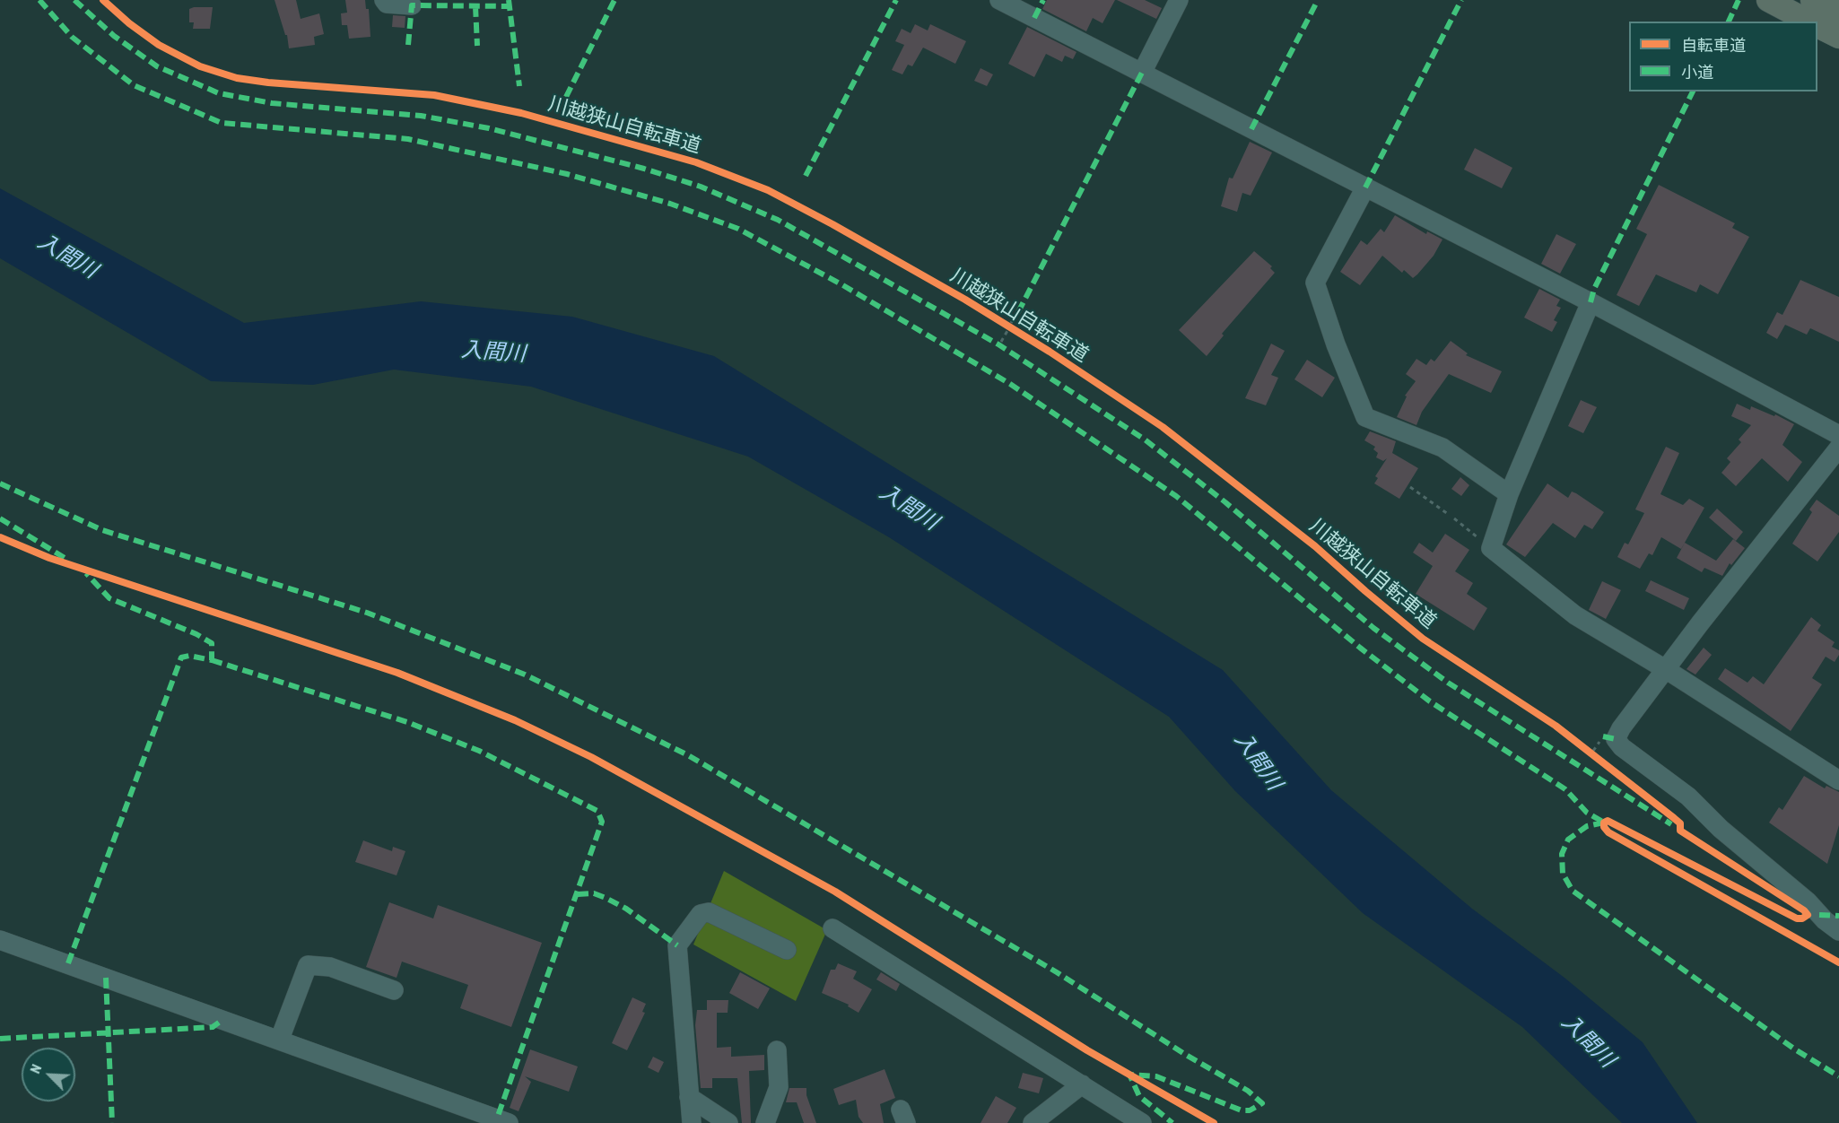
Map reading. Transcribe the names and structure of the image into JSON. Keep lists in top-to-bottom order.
{
  "streets": {
    "cycle path": ["川越狭山自転車道"]
  },
  "water": ["入間川"],
  "legend": ["自転車道", "小道"],
  "north": "top left"
}
